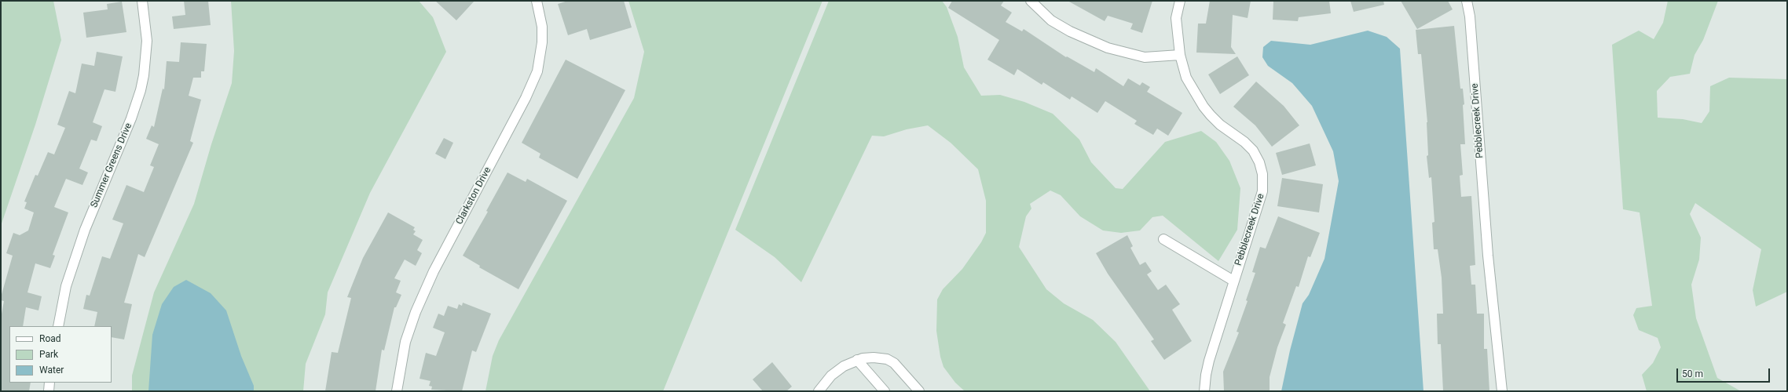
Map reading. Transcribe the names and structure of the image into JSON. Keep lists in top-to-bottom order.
{
  "streets": {
    "street": ["Pebblecreek Drive", "Summer Greens Drive", "Clarkston Drive"]
  },
  "legend": ["Road", "Park", "Water"],
  "scale_bar": "50 m"
}
